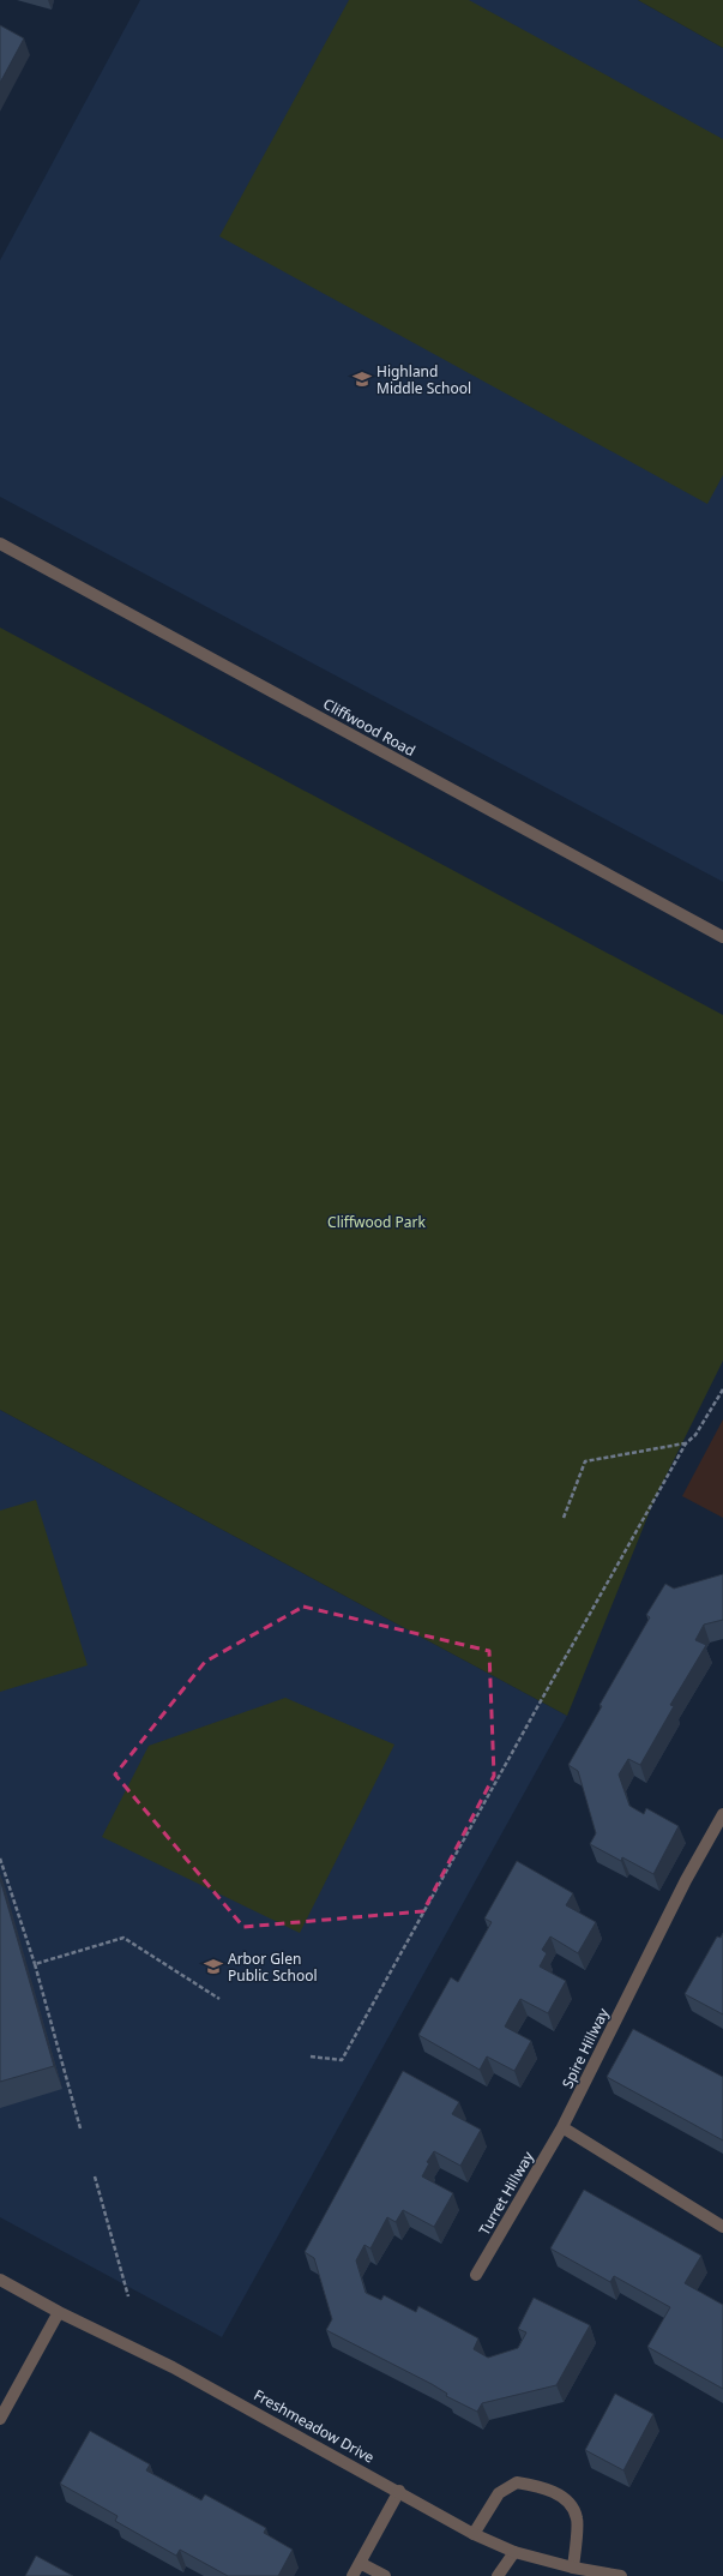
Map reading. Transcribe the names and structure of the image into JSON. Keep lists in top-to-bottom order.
{
  "streets": {
    "street": [
      "Cliffwood Road",
      "Spire Hillway",
      "Turret Hillway",
      "Freshmeadow Drive"
    ]
  },
  "crossings": [
    ["Spire Hillway", "Turret Hillway"]
  ],
  "parks": ["Cliffwood Park"],
  "places": {
    "school or university": ["Highland Middle School", "Arbor Glen Public School"]
  }
}
